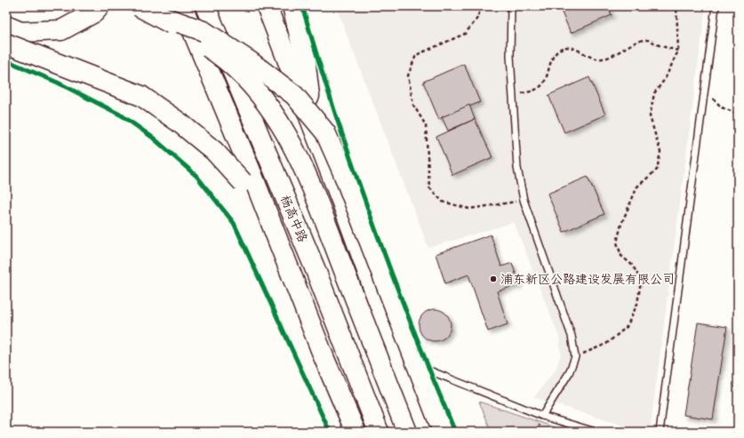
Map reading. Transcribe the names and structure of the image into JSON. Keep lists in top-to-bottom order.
{
  "streets": {
    "main road": ["杨高中路"]
  },
  "places": ["浦东新区公路建设发展有限公司"]
}
